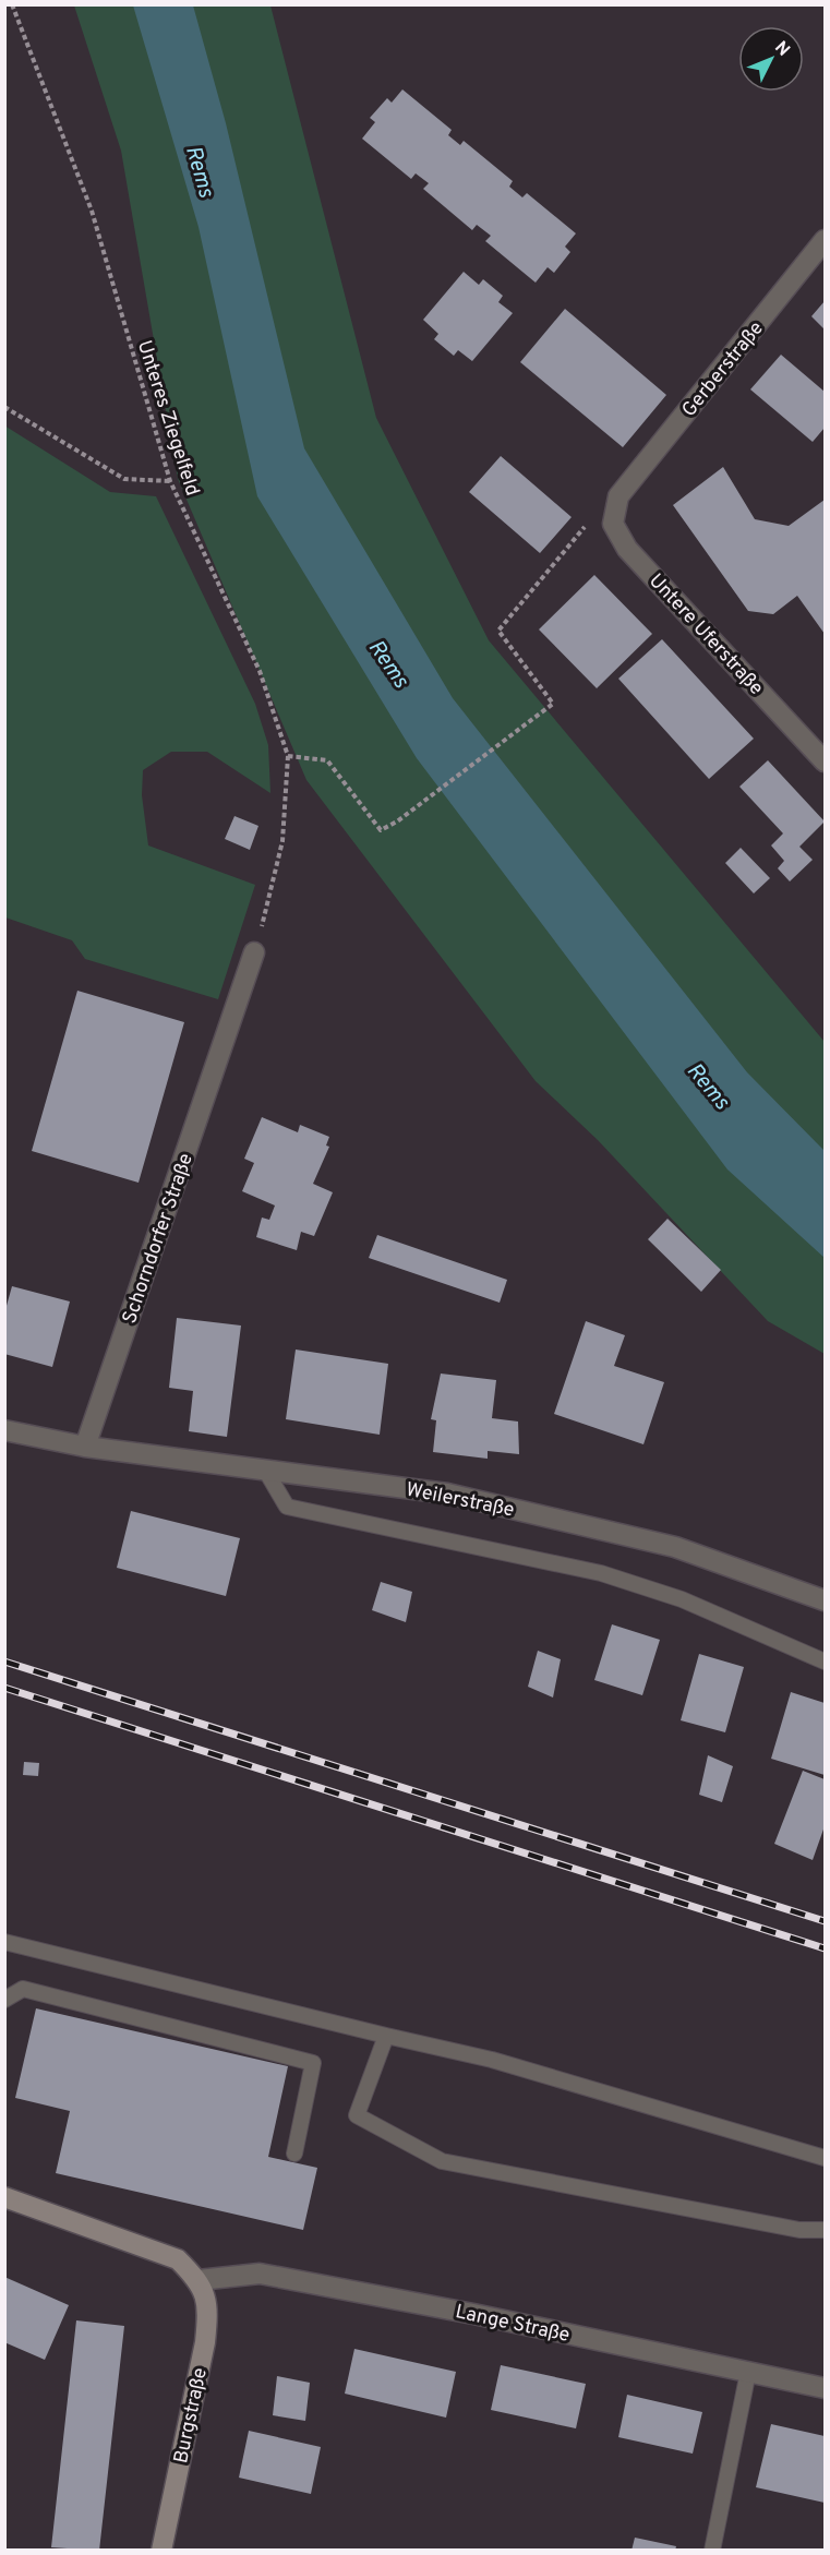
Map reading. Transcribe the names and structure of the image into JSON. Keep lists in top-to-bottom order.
{
  "streets": {
    "street": [
      "Gerberstraße",
      "Untere Uferstraße",
      "Schorndorfer Straße",
      "Weilerstraße",
      "Lange Straße",
      "Burgstraße"
    ],
    "path": ["Unteres Ziegelfeld"]
  },
  "crossings": [
    ["Gerberstraße", "Untere Uferstraße"],
    ["Unteres Ziegelfeld", "Schorndorfer Straße"],
    ["Schorndorfer Straße", "Weilerstraße"],
    ["Lange Straße", "Burgstraße"]
  ],
  "water": ["Rems"],
  "north": "top right"
}
